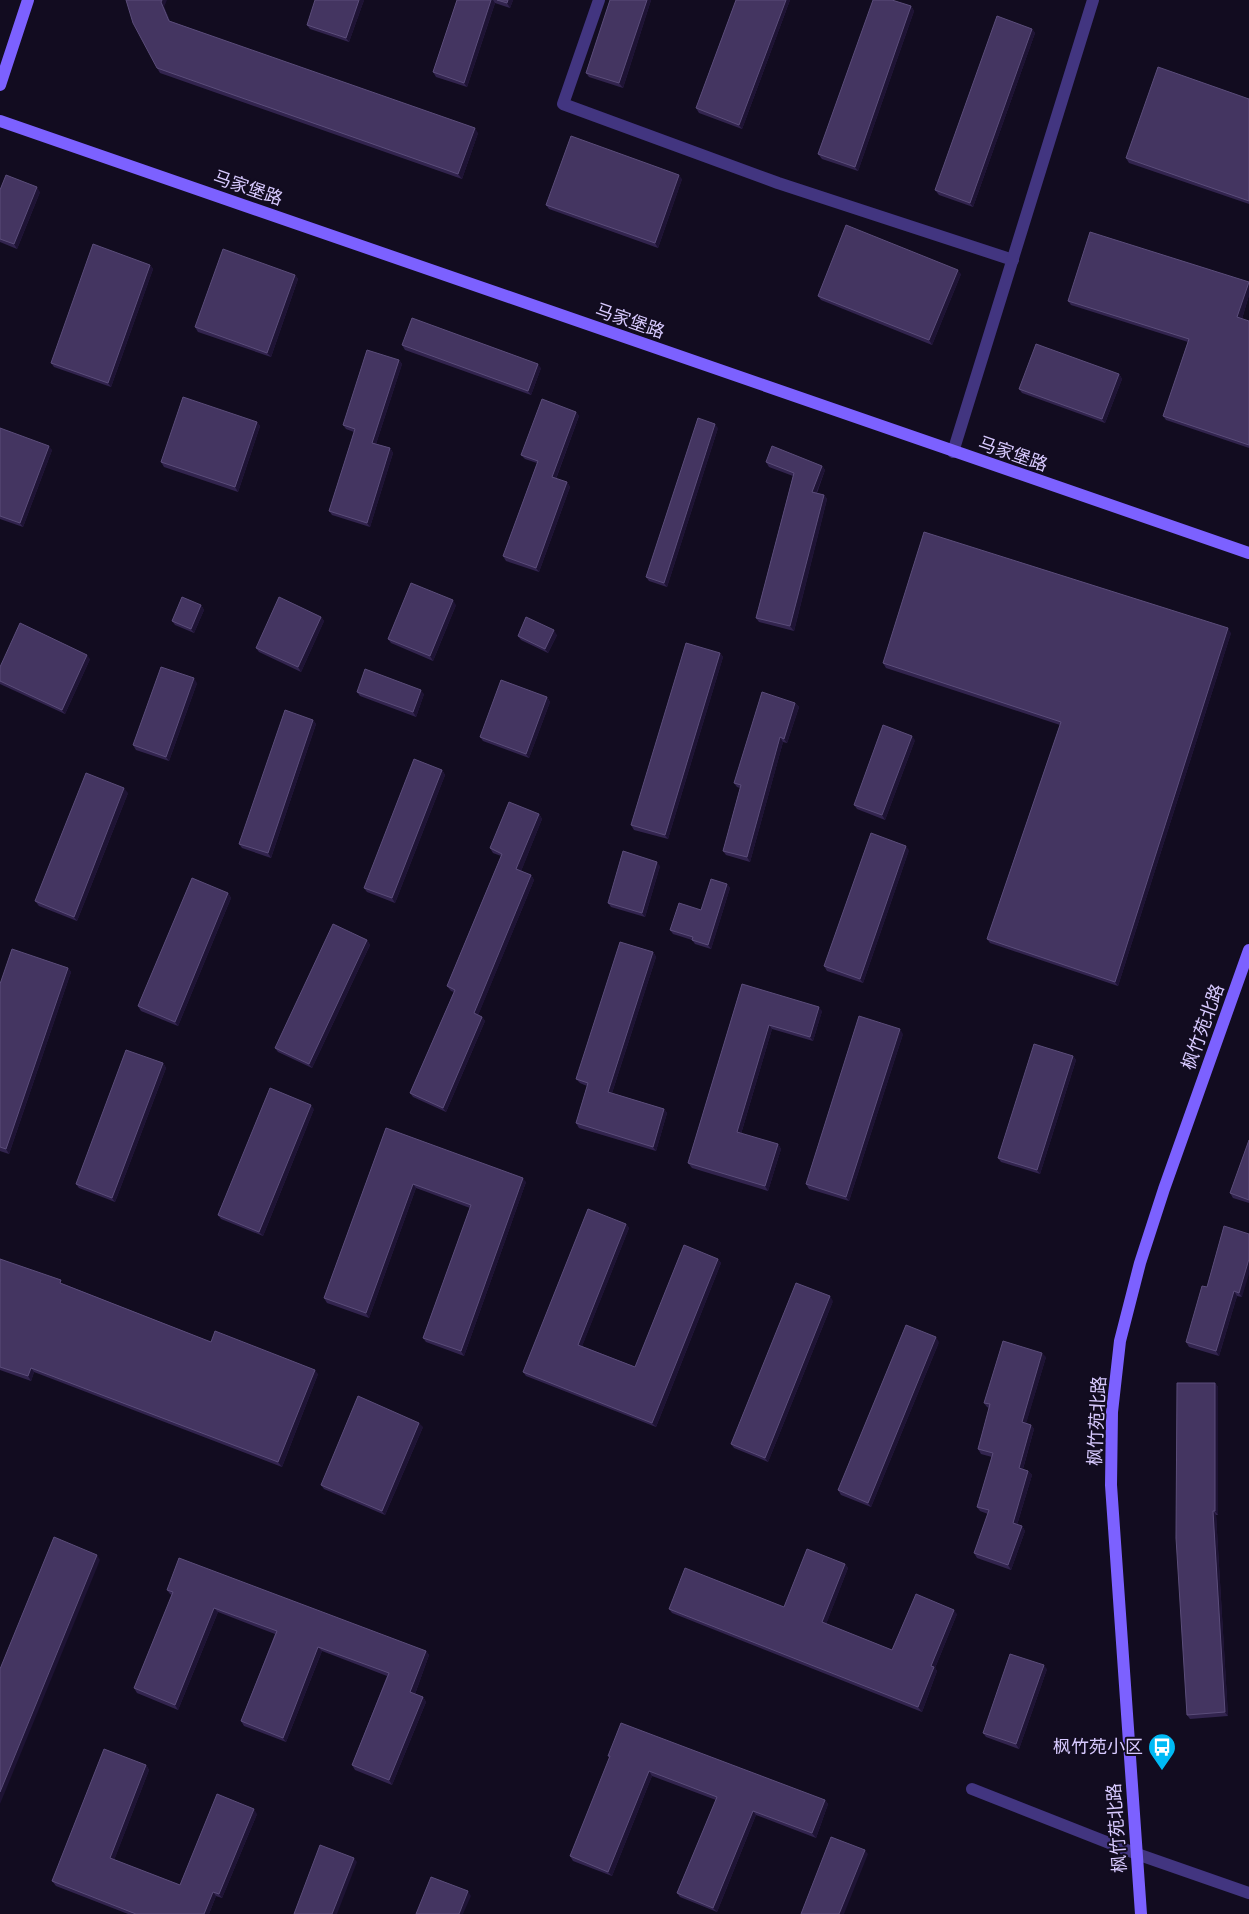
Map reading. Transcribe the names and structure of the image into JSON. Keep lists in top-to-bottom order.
{
  "streets": {
    "main road": ["马家堡路", "枫竹苑北路"]
  },
  "places": {
    "bus stop": ["枫竹苑小区"]
  }
}
